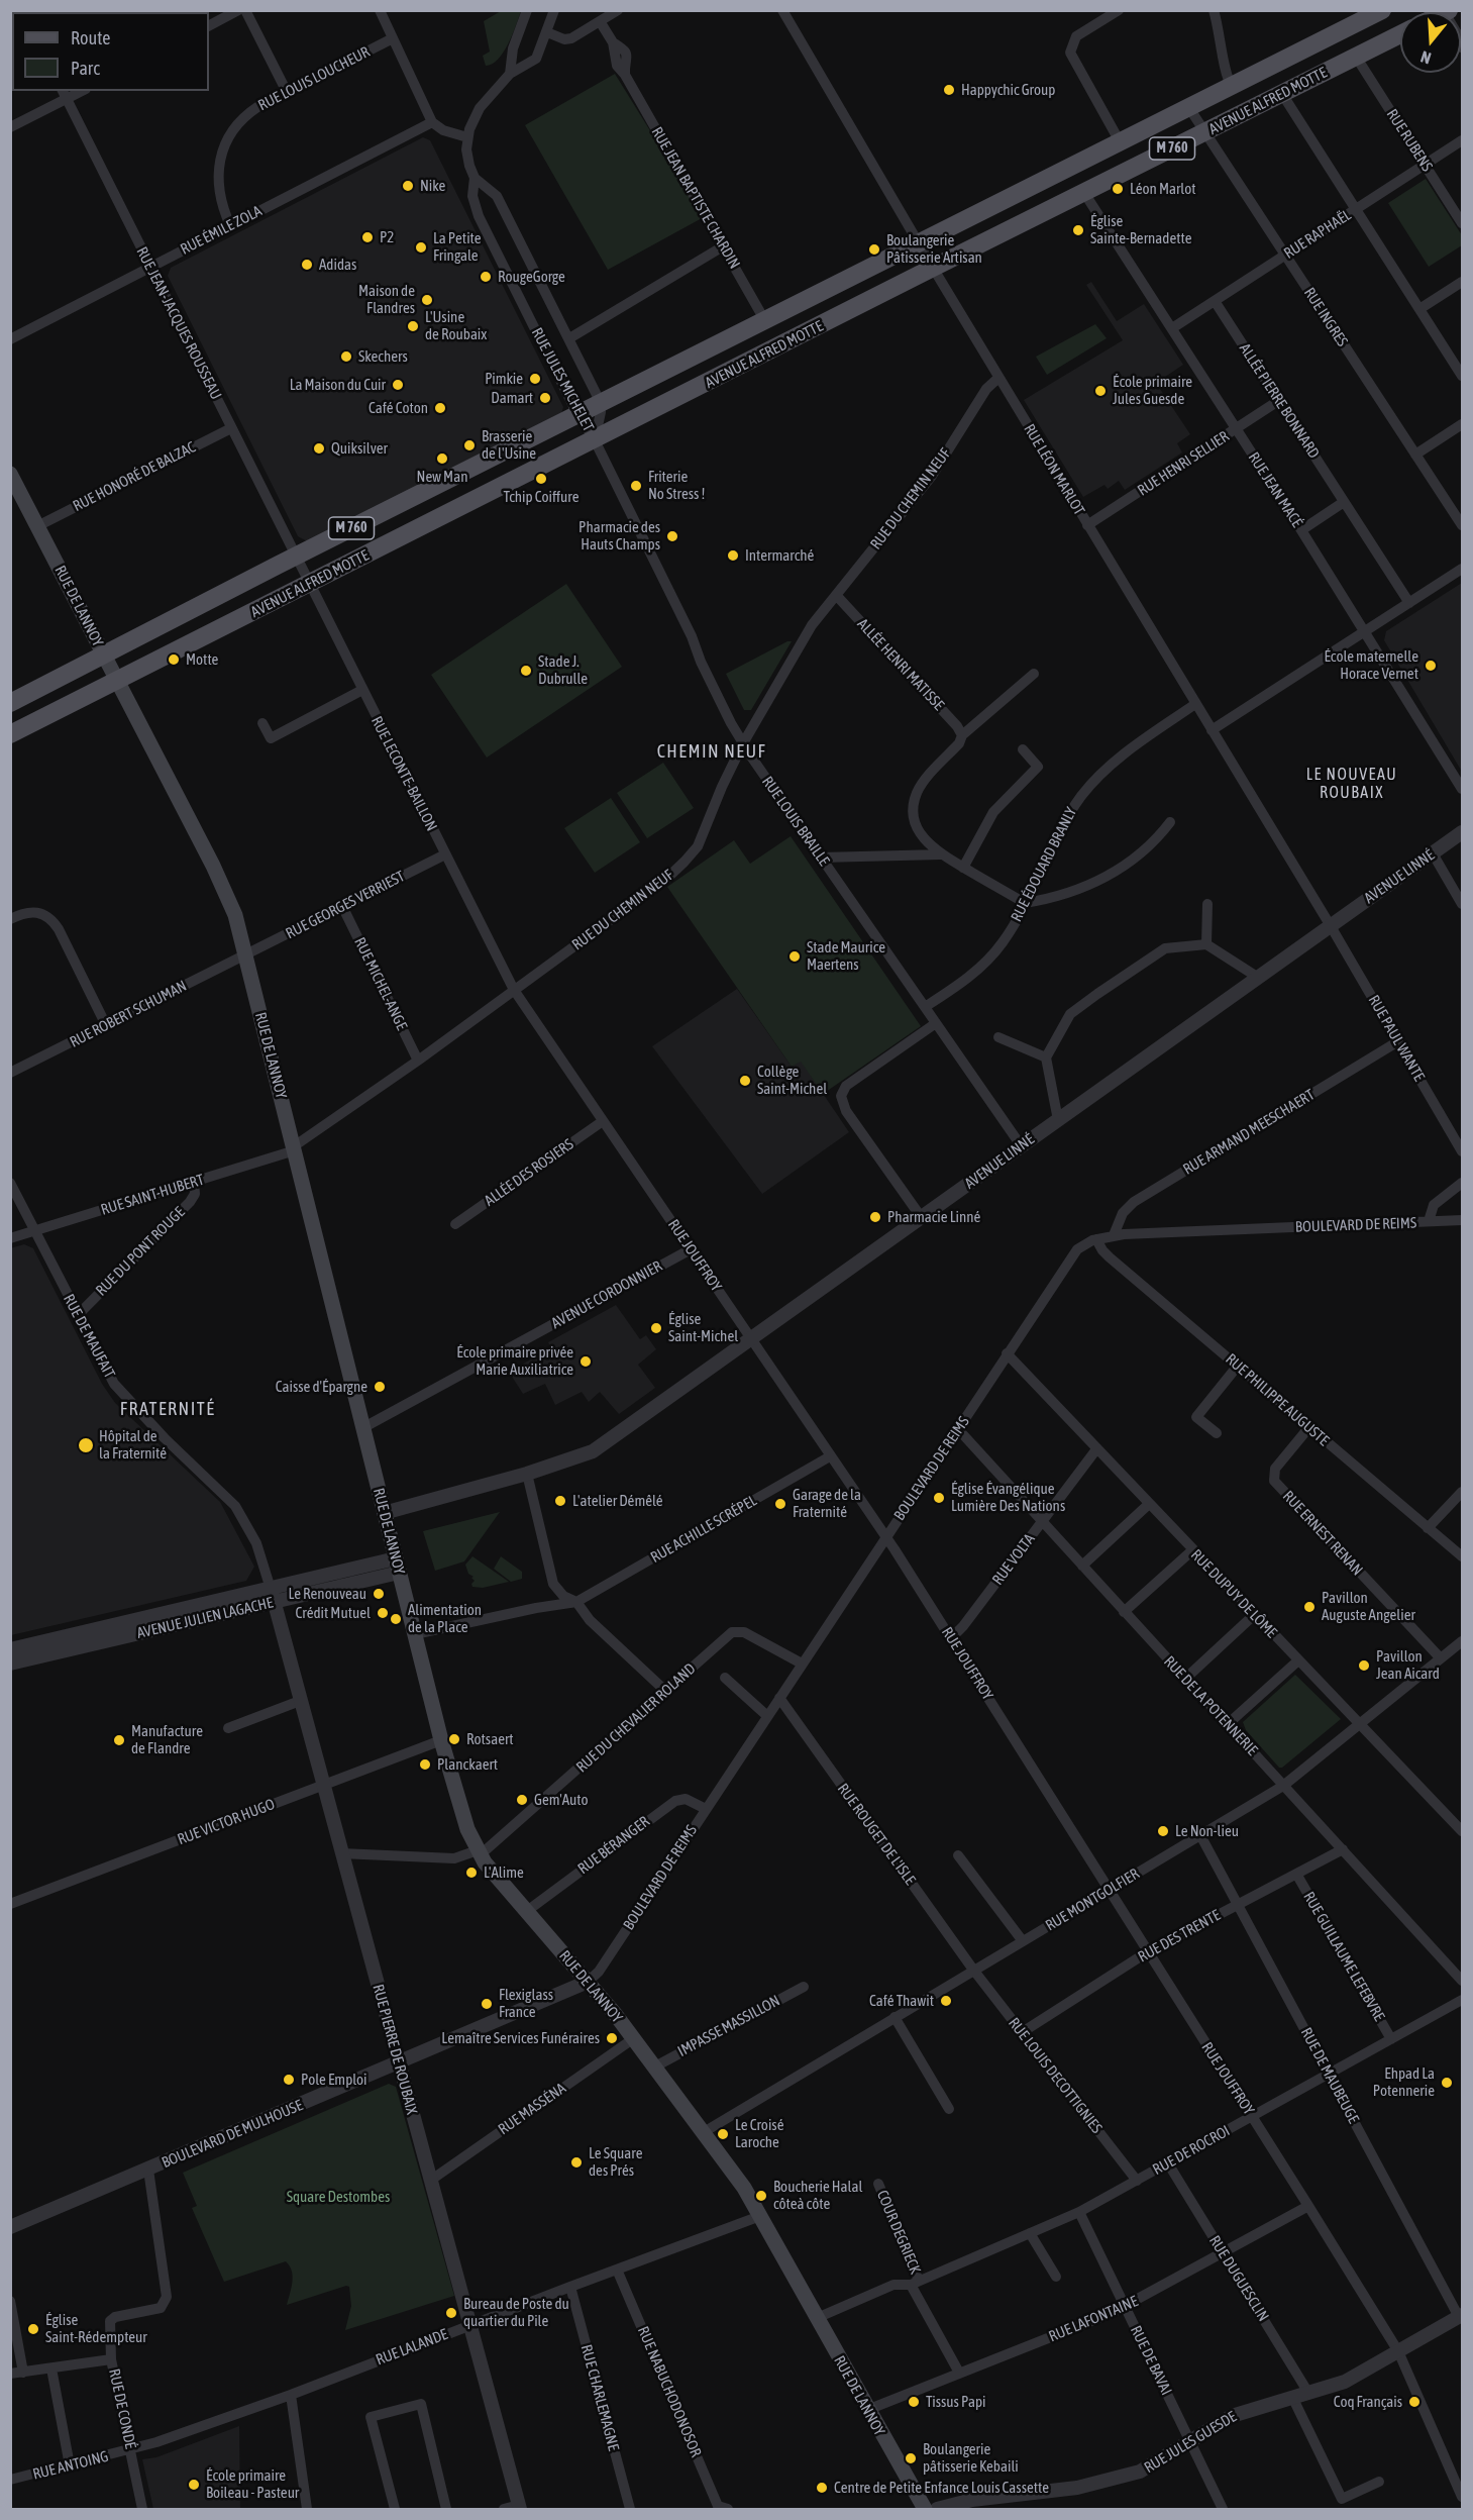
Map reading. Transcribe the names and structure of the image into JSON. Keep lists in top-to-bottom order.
{
  "streets": {
    "main road": ["AVENUE ALFRED MOTTE", "M 760", "RUE DE LANNOY"],
    "street": [
      "RUE LOUIS LOUCHEUR",
      "RUE RUBENS",
      "RUE JEAN BAPTISTE CHARDIN",
      "RUE ÉMILE ZOLA",
      "RUE RAPHAËL",
      "RUE INGRES",
      "RUE JEAN-JACQUES ROUSSEAU",
      "RUE JULES MICHELET",
      "ALLÉE PIERRE BONNARD",
      "RUE HENRI SELLIER",
      "RUE LÉON MARLOT",
      "RUE HONORÉ DE BALZAC",
      "RUE JEAN MACÉ",
      "RUE DU CHEMIN NEUF",
      "ALLÉE HENRI MATISSE",
      "RUE LECONTE-BAILLON",
      "RUE LOUIS BRAILLE",
      "RUE ÉDOUARD BRANLY",
      "AVENUE LINNÉ",
      "RUE GEORGES VERRIEST",
      "RUE MICHEL-ANGE",
      "RUE ROBERT SCHUMAN",
      "RUE PAUL WANTE",
      "RUE ARMAND MEESCHAERT",
      "ALLÉE DES ROSIERS",
      "RUE SAINT-HUBERT",
      "BOULEVARD DE REIMS",
      "RUE DU PONT ROUGE",
      "RUE JOUFFROY",
      "AVENUE CORDONNIER",
      "RUE DE MAUFAIT",
      "RUE PHILIPPE AUGUSTE",
      "RUE ACHILLE SCRÉPEL",
      "RUE ERNEST RENAN",
      "RUE VOLTA",
      "RUE DUPUY DE LÔME",
      "AVENUE JULIEN LAGACHE",
      "RUE DE LA POTENNERIE",
      "RUE DU CHEVALIER ROLAND",
      "RUE VICTOR HUGO",
      "RUE ROUGET DE L'ISLE",
      "RUE BÉRANGER",
      "RUE MONTGOLFIER",
      "RUE DES TRENTE",
      "RUE GUILLAUME LEFEBVRE",
      "IMPASSE MASSILLON",
      "RUE PIERRE DE ROUBAIX",
      "RUE LOUIS DECOTTIGNIES",
      "RUE DE MAUBEUGE",
      "RUE MASSÉNA",
      "BOULEVARD DE MULHOUSE",
      "RUE DE ROCROI",
      "COUR DEGRIECK",
      "RUE DUGUESCLIN",
      "RUE LAFONTAINE",
      "RUE LALANDE",
      "RUE DE BAVAI",
      "RUE NABUCHODONOSOR",
      "RUE CHARLEMAGNE",
      "RUE DE CONDÉ",
      "RUE JULES GUESDE",
      "RUE ANTOING"
    ]
  },
  "crossings": [
    ["RUE LOUIS LOUCHEUR", "RUE ÉMILE ZOLA"],
    ["AVENUE ALFRED MOTTE", "RUE RUBENS"],
    ["AVENUE ALFRED MOTTE", "M 760"],
    ["AVENUE ALFRED MOTTE", "RUE JEAN BAPTISTE CHARDIN"],
    ["AVENUE ALFRED MOTTE", "RUE INGRES"],
    ["AVENUE ALFRED MOTTE", "RUE JEAN-JACQUES ROUSSEAU"],
    ["AVENUE ALFRED MOTTE", "RUE JULES MICHELET"],
    ["AVENUE ALFRED MOTTE", "RUE LÉON MARLOT"],
    ["AVENUE ALFRED MOTTE", "RUE JEAN MACÉ"],
    ["AVENUE ALFRED MOTTE", "RUE DE LANNOY"],
    ["AVENUE ALFRED MOTTE", "RUE LECONTE-BAILLON"],
    ["AVENUE ALFRED MOTTE", "RUE LOUIS BRAILLE"],
    ["RUE RUBENS", "RUE RAPHAËL"],
    ["M 760", "RUE DE LANNOY"],
    ["RUE ÉMILE ZOLA", "RUE JEAN-JACQUES ROUSSEAU"],
    ["RUE RAPHAËL", "RUE INGRES"],
    ["RUE RAPHAËL", "ALLÉE PIERRE BONNARD"],
    ["RUE RAPHAËL", "RUE JEAN MACÉ"],
    ["RUE JEAN-JACQUES ROUSSEAU", "RUE HONORÉ DE BALZAC"],
    ["RUE JEAN-JACQUES ROUSSEAU", "RUE LECONTE-BAILLON"],
    ["RUE JULES MICHELET", "RUE LOUIS BRAILLE"],
    ["ALLÉE PIERRE BONNARD", "RUE HENRI SELLIER"],
    ["RUE HENRI SELLIER", "RUE LÉON MARLOT"],
    ["RUE HENRI SELLIER", "RUE JEAN MACÉ"],
    ["RUE LÉON MARLOT", "RUE DU CHEMIN NEUF"],
    ["RUE LÉON MARLOT", "RUE ÉDOUARD BRANLY"],
    ["RUE LÉON MARLOT", "AVENUE LINNÉ"],
    ["RUE LÉON MARLOT", "RUE PAUL WANTE"],
    ["RUE HONORÉ DE BALZAC", "RUE DE LANNOY"],
    ["RUE DU CHEMIN NEUF", "RUE DE LANNOY"],
    ["RUE DU CHEMIN NEUF", "ALLÉE HENRI MATISSE"],
    ["RUE DU CHEMIN NEUF", "RUE LECONTE-BAILLON"],
    ["RUE DU CHEMIN NEUF", "RUE LOUIS BRAILLE"],
    ["RUE DU CHEMIN NEUF", "RUE MICHEL-ANGE"],
    ["RUE DU CHEMIN NEUF", "RUE SAINT-HUBERT"],
    ["RUE DU CHEMIN NEUF", "RUE JOUFFROY"],
    ["RUE DE LANNOY", "AVENUE LINNÉ"],
    ["RUE DE LANNOY", "RUE GEORGES VERRIEST"],
    ["RUE DE LANNOY", "RUE ROBERT SCHUMAN"],
    ["RUE DE LANNOY", "RUE SAINT-HUBERT"],
    ["RUE DE LANNOY", "BOULEVARD DE REIMS"],
    ["RUE DE LANNOY", "AVENUE CORDONNIER"],
    ["RUE DE LANNOY", "AVENUE JULIEN LAGACHE"],
    ["RUE DE LANNOY", "RUE DU CHEVALIER ROLAND"],
    ["RUE DE LANNOY", "RUE VICTOR HUGO"],
    ["RUE DE LANNOY", "RUE BÉRANGER"],
    ["RUE DE LANNOY", "RUE MONTGOLFIER"],
    ["RUE DE LANNOY", "IMPASSE MASSILLON"],
    ["RUE DE LANNOY", "RUE MASSÉNA"],
    ["RUE DE LANNOY", "BOULEVARD DE MULHOUSE"],
    ["RUE DE LANNOY", "RUE DE ROCROI"],
    ["RUE DE LANNOY", "RUE LAFONTAINE"],
    ["RUE DE LANNOY", "RUE LALANDE"],
    ["RUE LECONTE-BAILLON", "RUE GEORGES VERRIEST"],
    ["RUE LECONTE-BAILLON", "RUE JOUFFROY"],
    ["RUE LOUIS BRAILLE", "RUE ÉDOUARD BRANLY"],
    ["RUE LOUIS BRAILLE", "AVENUE LINNÉ"],
    ["AVENUE LINNÉ", "RUE PAUL WANTE"],
    ["AVENUE LINNÉ", "RUE JOUFFROY"],
    ["RUE GEORGES VERRIEST", "RUE MICHEL-ANGE"],
    ["RUE GEORGES VERRIEST", "RUE ROBERT SCHUMAN"],
    ["RUE PAUL WANTE", "RUE ARMAND MEESCHAERT"],
    ["RUE ARMAND MEESCHAERT", "BOULEVARD DE REIMS"],
    ["ALLÉE DES ROSIERS", "RUE JOUFFROY"],
    ["RUE SAINT-HUBERT", "RUE DU PONT ROUGE"],
    ["RUE SAINT-HUBERT", "RUE DE MAUFAIT"],
    ["BOULEVARD DE REIMS", "RUE JOUFFROY"],
    ["BOULEVARD DE REIMS", "RUE PHILIPPE AUGUSTE"],
    ["BOULEVARD DE REIMS", "RUE DUPUY DE LÔME"],
    ["BOULEVARD DE REIMS", "RUE DE LA POTENNERIE"],
    ["BOULEVARD DE REIMS", "RUE DU CHEVALIER ROLAND"],
    ["BOULEVARD DE REIMS", "RUE ROUGET DE L'ISLE"],
    ["BOULEVARD DE REIMS", "RUE BÉRANGER"],
    ["BOULEVARD DE REIMS", "BOULEVARD DE MULHOUSE"],
    ["RUE DU PONT ROUGE", "RUE DE MAUFAIT"],
    ["RUE JOUFFROY", "AVENUE CORDONNIER"],
    ["RUE JOUFFROY", "RUE ACHILLE SCRÉPEL"],
    ["RUE JOUFFROY", "RUE VOLTA"],
    ["RUE JOUFFROY", "RUE MONTGOLFIER"],
    ["RUE JOUFFROY", "RUE DES TRENTE"],
    ["RUE JOUFFROY", "RUE DE ROCROI"],
    ["RUE JOUFFROY", "RUE LAFONTAINE"],
    ["RUE JOUFFROY", "RUE JULES GUESDE"],
    ["RUE DE MAUFAIT", "AVENUE JULIEN LAGACHE"],
    ["RUE DE MAUFAIT", "RUE PIERRE DE ROUBAIX"],
    ["RUE PHILIPPE AUGUSTE", "RUE ERNEST RENAN"],
    ["RUE ERNEST RENAN", "RUE MONTGOLFIER"],
    ["RUE VOLTA", "RUE DUPUY DE LÔME"],
    ["RUE VOLTA", "RUE DE LA POTENNERIE"],
    ["RUE DUPUY DE LÔME", "RUE MONTGOLFIER"],
    ["AVENUE JULIEN LAGACHE", "RUE PIERRE DE ROUBAIX"],
    ["RUE DE LA POTENNERIE", "RUE MONTGOLFIER"],
    ["RUE DE LA POTENNERIE", "RUE DES TRENTE"],
    ["RUE VICTOR HUGO", "RUE PIERRE DE ROUBAIX"],
    ["RUE ROUGET DE L'ISLE", "RUE MONTGOLFIER"],
    ["RUE ROUGET DE L'ISLE", "RUE LOUIS DECOTTIGNIES"],
    ["RUE MONTGOLFIER", "RUE LOUIS DECOTTIGNIES"],
    ["RUE MONTGOLFIER", "RUE DE MAUBEUGE"],
    ["RUE DES TRENTE", "RUE GUILLAUME LEFEBVRE"],
    ["RUE DES TRENTE", "RUE LOUIS DECOTTIGNIES"],
    ["RUE DES TRENTE", "RUE DE MAUBEUGE"],
    ["RUE GUILLAUME LEFEBVRE", "RUE DE ROCROI"],
    ["RUE PIERRE DE ROUBAIX", "RUE MASSÉNA"],
    ["RUE PIERRE DE ROUBAIX", "BOULEVARD DE MULHOUSE"],
    ["RUE PIERRE DE ROUBAIX", "RUE LALANDE"],
    ["RUE LOUIS DECOTTIGNIES", "RUE DE ROCROI"],
    ["RUE DE MAUBEUGE", "RUE DE ROCROI"],
    ["RUE DE MAUBEUGE", "RUE JULES GUESDE"],
    ["BOULEVARD DE MULHOUSE", "RUE DE CONDÉ"],
    ["RUE DE ROCROI", "COUR DEGRIECK"],
    ["RUE DE ROCROI", "RUE DUGUESCLIN"],
    ["RUE DE ROCROI", "RUE DE BAVAI"],
    ["COUR DEGRIECK", "RUE LAFONTAINE"],
    ["RUE DUGUESCLIN", "RUE LAFONTAINE"],
    ["RUE DUGUESCLIN", "RUE JULES GUESDE"],
    ["RUE LAFONTAINE", "RUE DE BAVAI"],
    ["RUE LALANDE", "RUE NABUCHODONOSOR"],
    ["RUE LALANDE", "RUE CHARLEMAGNE"],
    ["RUE LALANDE", "RUE DE CONDÉ"],
    ["RUE LALANDE", "RUE ANTOING"],
    ["RUE DE BAVAI", "RUE JULES GUESDE"],
    ["RUE DE CONDÉ", "RUE ANTOING"]
  ],
  "districts": ["CHEMIN NEUF", "LE NOUVEAU ROUBAIX", "FRATERNITÉ"],
  "parks": ["Square Destombes"],
  "places": [
    "Happychic Group",
    "Nike",
    "Léon Marlot",
    "Église Sainte-Bernadette",
    "P2",
    "La Petite Fringale",
    "Boulangerie Pâtisserie Artisan",
    "Adidas",
    "RougeGorge",
    "Maison de Flandres",
    "L'Usine de Roubaix",
    "Skechers",
    "Pimkie",
    "La Maison du Cuir",
    "École primaire Jules Guesde",
    "Damart",
    "Café Coton",
    "Brasserie de l'Usine",
    "Quiksilver",
    "New Man",
    "Tchip Coiffure",
    "Friterie No Stress !",
    "Pharmacie des Hauts Champs",
    "Intermarché",
    "Motte",
    "École maternelle Horace Vernet",
    "Stade J. Dubrulle",
    "Stade Maurice Maertens",
    "Collège Saint-Michel",
    "Pharmacie Linné",
    "Église Saint-Michel",
    "École primaire privée Marie Auxiliatrice",
    "Caisse d'Épargne",
    "Hôpital de la Fraternité",
    "Église Évangélique Lumière Des Nations",
    "L'atelier Démêlé",
    "Garage de la Fraternité",
    "Le Renouveau",
    "Pavillon Auguste Angelier",
    "Crédit Mutuel",
    "Alimentation de la Place",
    "Pavillon Jean Aicard",
    "Rotsaert",
    "Manufacture de Flandre",
    "Planckaert",
    "Gem'Auto",
    "Le Non-lieu",
    "L'Alime",
    "Café Thawit",
    "Flexiglass France",
    "Lemaître Services Funéraires",
    "Pole Emploi",
    "Ehpad La Potennerie",
    "Le Croisé Laroche",
    "Le Square des Prés",
    "Boucherie Halal côteà côte",
    "Bureau de Poste du quartier du Pile",
    "Église Saint-Rédempteur",
    "Tissus Papi",
    "Coq Français",
    "Boulangerie pâtisserie Kebaili",
    "École primaire Boileau - Pasteur",
    "Centre de Petite Enfance Louis Cassette"
  ],
  "legend": ["Route", "Parc"],
  "north": "bottom"
}
